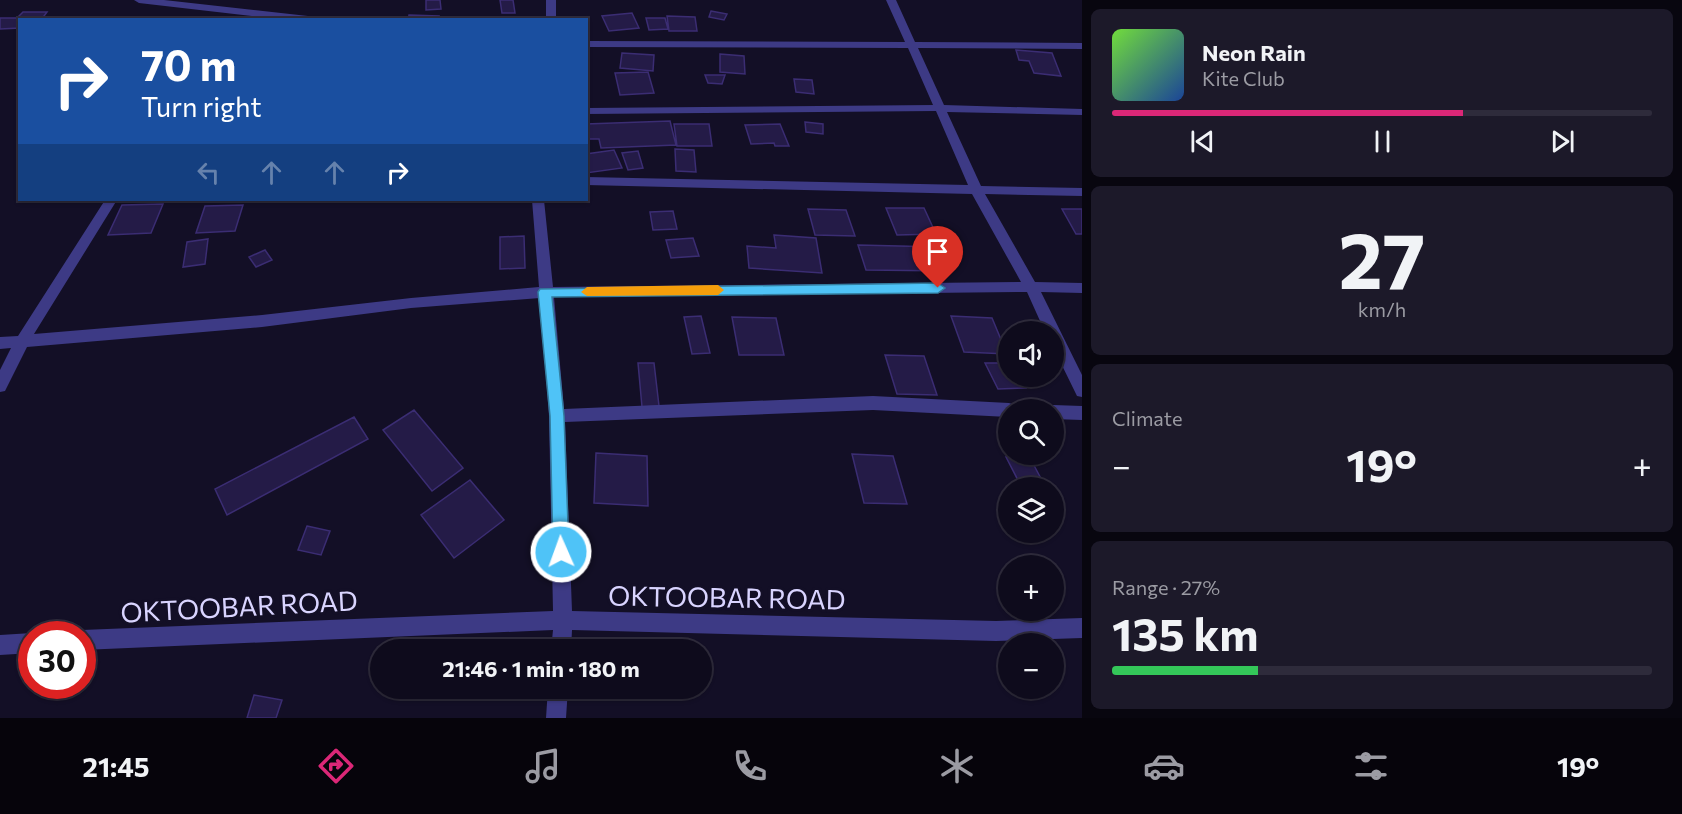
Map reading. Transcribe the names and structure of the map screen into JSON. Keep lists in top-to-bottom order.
{
  "streets": {
    "street": ["OKTOOBAR ROAD"]
  },
  "page": {
    "turn": ["70 m", "Turn right"],
    "song": ["Neon Rain", "Kite Club"],
    "tile": [
      ["27", "km/h"],
      "Climate",
      ["Range · 27%", "135 km"]
    ],
    "map_buttons": ["+", "−"],
    "heat": ["−", "19°", "+"],
    "limit": "30",
    "trip": "21:46 · 1 min · 180 m",
    "tabs": ["21:45", "19°"]
  }
}
